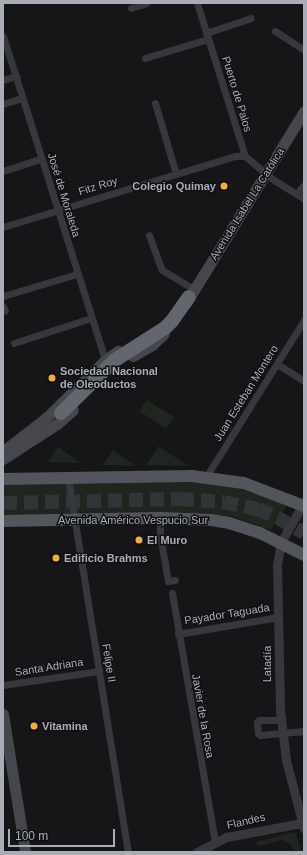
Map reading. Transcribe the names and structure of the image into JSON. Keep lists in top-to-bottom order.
{
  "streets": {
    "main road": ["Avenida Isabel La Católica", "Avenida Américo Vespucio Sur"],
    "street": [
      "Puerto de Palos",
      "Fitz Roy",
      "José de Moraleda",
      "Juan Esteban Montero",
      "Payador Taguada",
      "Felipe II",
      "Latadía",
      "Santa Adriana",
      "Javier de la Rosa",
      "Flandes"
    ]
  },
  "crossings": [
    ["Puerto de Palos", "Fitz Roy"],
    ["Fitz Roy", "José de Moraleda"],
    ["José de Moraleda", "Avenida Isabel La Católica"],
    ["Avenida Américo Vespucio Sur", "Felipe II"],
    ["Avenida Américo Vespucio Sur", "Latadía"],
    ["Payador Taguada", "Latadía"],
    ["Payador Taguada", "Javier de la Rosa"],
    ["Felipe II", "Santa Adriana"],
    ["Latadía", "Flandes"],
    ["Javier de la Rosa", "Flandes"]
  ],
  "places": [
    "Colegio Quimay",
    "Sociedad Nacional de Oleoductos",
    "El Muro",
    "Edificio Brahms",
    "Vitamina"
  ],
  "scale_bar": "100 m"
}
